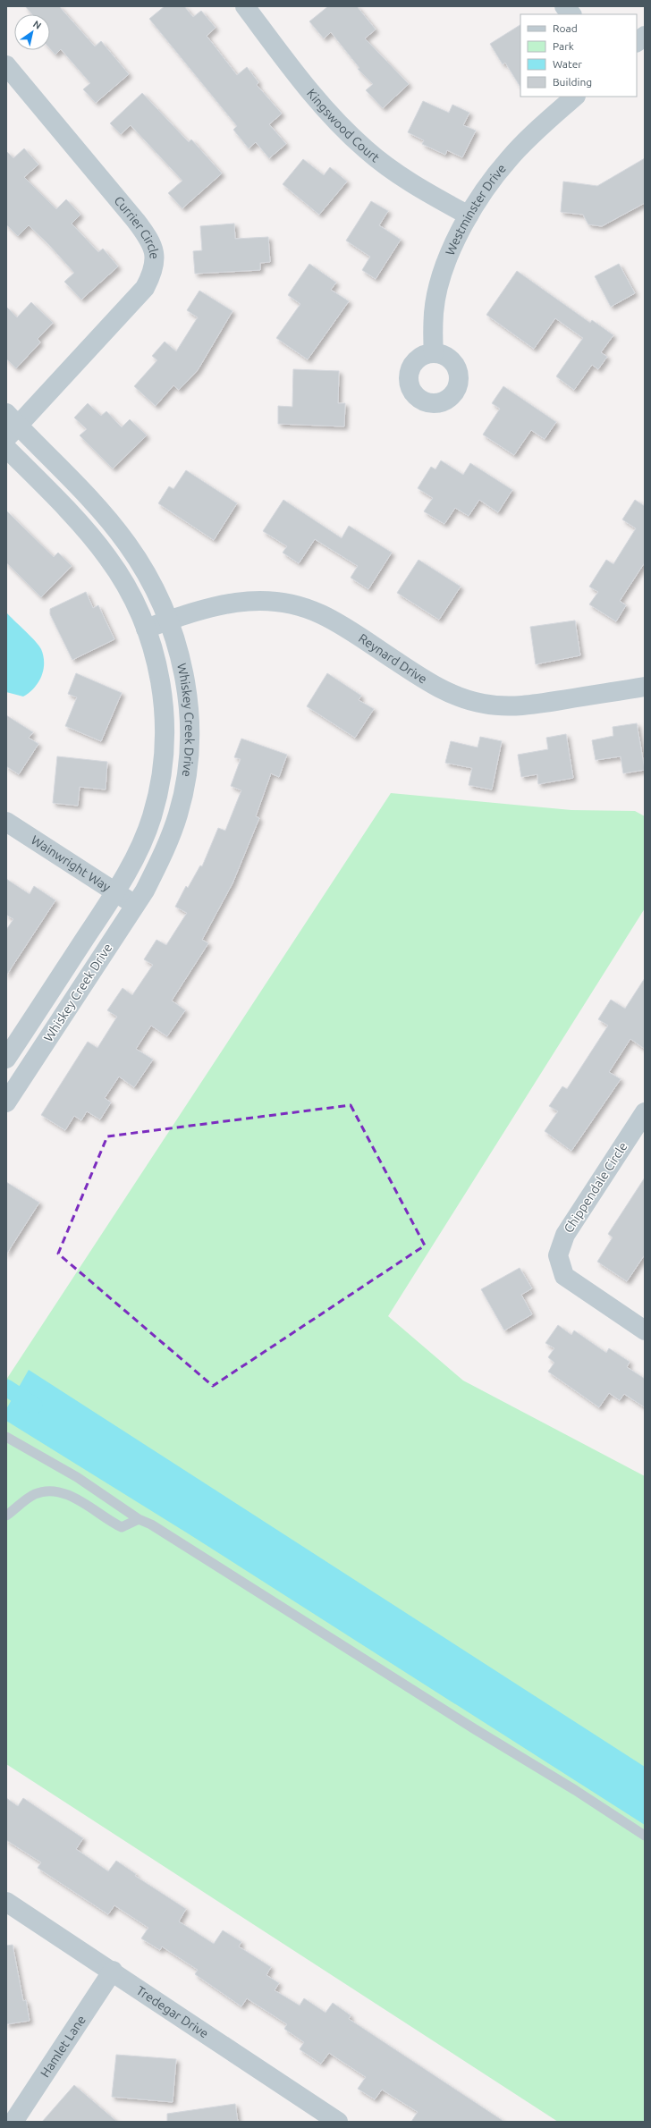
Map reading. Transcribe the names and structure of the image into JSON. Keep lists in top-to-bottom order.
{
  "streets": {
    "street": [
      "Kingswood Court",
      "Westminster Drive",
      "Currier Circle",
      "Reynard Drive",
      "Whiskey Creek Drive",
      "Wainwright Way",
      "Chippendale Circle",
      "Tredegar Drive",
      "Hamlet Lane"
    ]
  },
  "crossings": [
    ["Kingswood Court", "Westminster Drive"],
    ["Currier Circle", "Whiskey Creek Drive"],
    ["Reynard Drive", "Whiskey Creek Drive"],
    ["Whiskey Creek Drive", "Wainwright Way"],
    ["Tredegar Drive", "Hamlet Lane"]
  ],
  "legend": [
    "Road",
    "Park",
    "Water",
    "Building"
  ],
  "north": "top right"
}
